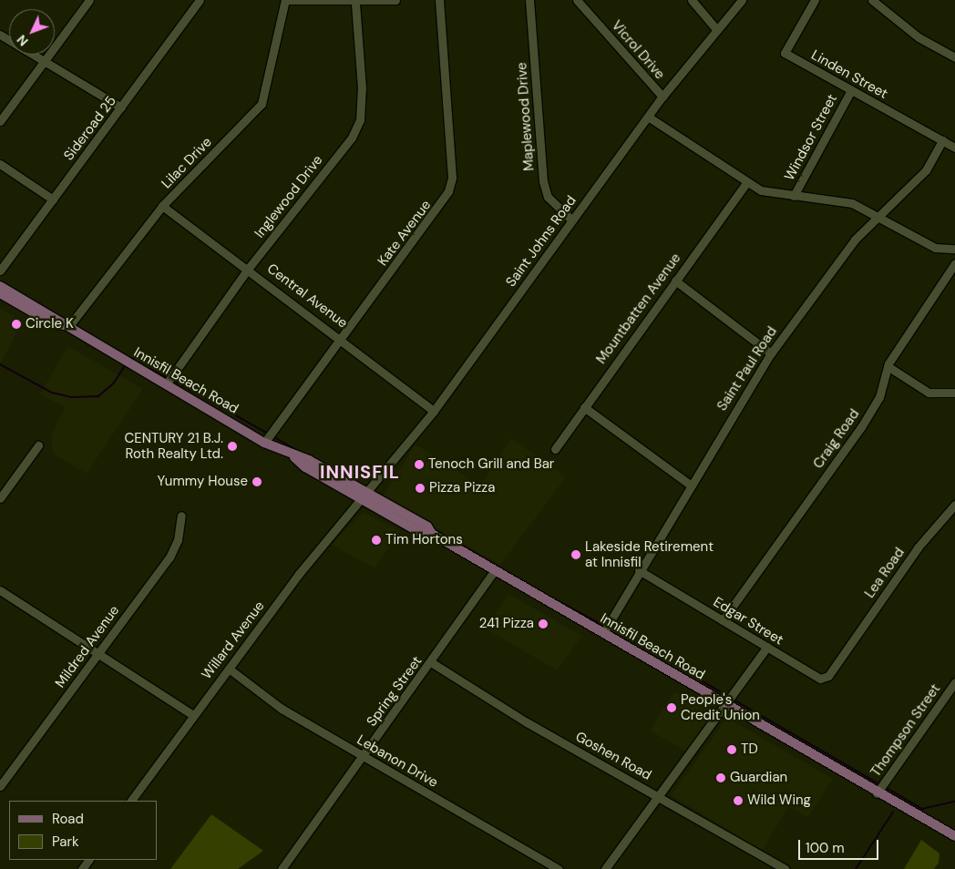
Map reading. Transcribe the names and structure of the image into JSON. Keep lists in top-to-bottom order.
{
  "streets": {
    "main road": ["Innisfil Beach Road"],
    "street": [
      "Vicrol Drive",
      "Linden Street",
      "Maplewood Drive",
      "Sideroad 25",
      "Windsor Street",
      "Lilac Drive",
      "Inglewood Drive",
      "Kate Avenue",
      "Saint Johns Road",
      "Central Avenue",
      "Mountbatten Avenue",
      "Saint Paul Road",
      "Craig Road",
      "Lea Road",
      "Edgar Street",
      "Willard Avenue",
      "Mildred Avenue",
      "Spring Street",
      "Thompson Street",
      "Goshen Road",
      "Lebanon Drive"
    ]
  },
  "crossings": [
    ["Vicrol Drive", "Saint Johns Road"],
    ["Linden Street", "Windsor Street"],
    ["Linden Street", "Saint Paul Road"],
    ["Maplewood Drive", "Saint Johns Road"],
    ["Lilac Drive", "Central Avenue"],
    ["Lilac Drive", "Innisfil Beach Road"],
    ["Inglewood Drive", "Central Avenue"],
    ["Inglewood Drive", "Innisfil Beach Road"],
    ["Kate Avenue", "Central Avenue"],
    ["Kate Avenue", "Innisfil Beach Road"],
    ["Saint Johns Road", "Central Avenue"],
    ["Saint Johns Road", "Innisfil Beach Road"],
    ["Saint Johns Road", "Willard Avenue"],
    ["Saint Paul Road", "Innisfil Beach Road"],
    ["Saint Paul Road", "Edgar Street"],
    ["Innisfil Beach Road", "Willard Avenue"],
    ["Innisfil Beach Road", "Spring Street"],
    ["Innisfil Beach Road", "Thompson Street"],
    ["Craig Road", "Edgar Street"],
    ["Lea Road", "Edgar Street"],
    ["Willard Avenue", "Lebanon Drive"],
    ["Spring Street", "Goshen Road"],
    ["Spring Street", "Lebanon Drive"]
  ],
  "districts": ["INNISFIL"],
  "places": [
    "Circle K",
    "CENTURY 21 B.J. Roth Realty Ltd.",
    "Tenoch Grill and Bar",
    "Yummy House",
    "Pizza Pizza",
    "Tim Hortons",
    "Lakeside Retirement at Innisfil",
    "241 Pizza",
    "People's Credit Union",
    "TD",
    "Guardian",
    "Wild Wing"
  ],
  "legend": ["Road", "Park"],
  "scale_bar": "100 m",
  "north": "bottom left"
}
